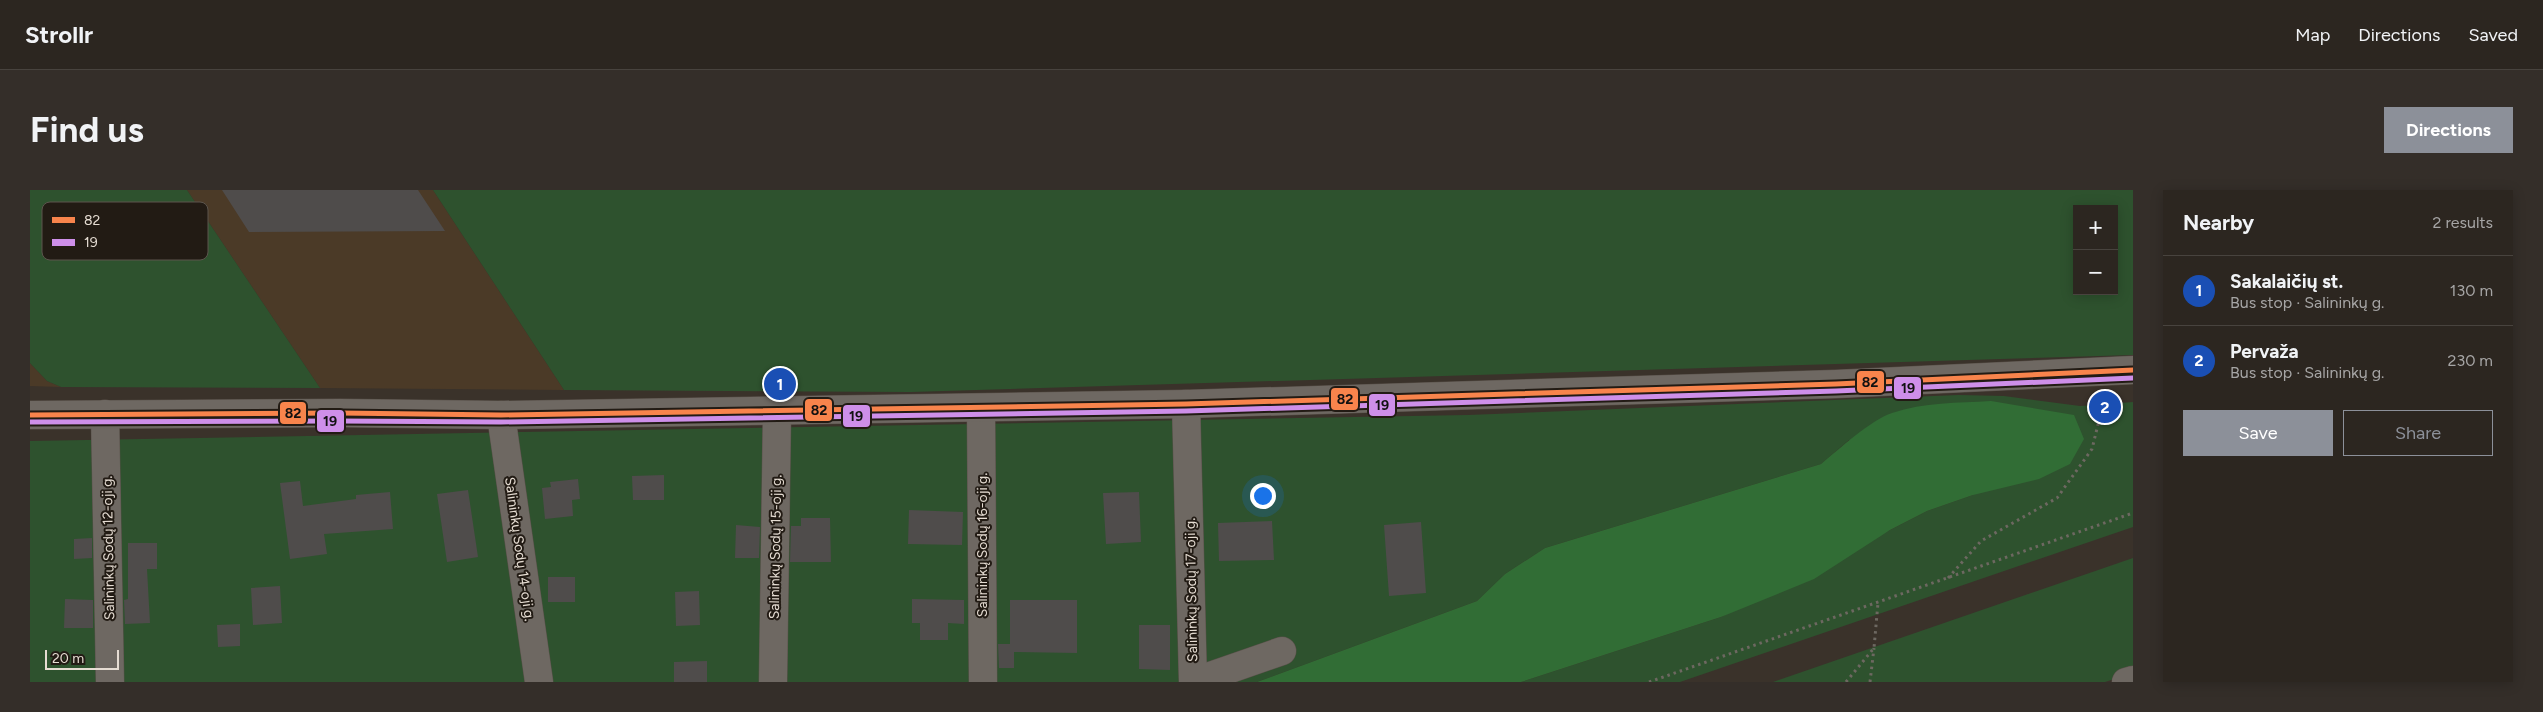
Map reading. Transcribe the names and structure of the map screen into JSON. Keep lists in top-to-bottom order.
{
  "streets": {
    "main road": [
      "Salininkų Sodų 16-oji g.",
      "Salininkų Sodų 15-oji g.",
      "Salininkų Sodų 12-oji g.",
      "Salininkų Sodų 14-oji g.",
      "Salininkų Sodų 17-oji g."
    ]
  },
  "lines": ["transit line 82", "transit line 19"],
  "legend": ["82", "19"],
  "scale_bar": "20 m",
  "page": {
    "header": "Strollr",
    "nav": ["Map", "Directions", "Saved"],
    "buttons": [
      "Directions",
      ["Save", "Share"]
    ],
    "title": "Find us",
    "heading": ["Nearby", "2 results"],
    "map_buttons": ["+", "−"],
    "list": [
      {
        "mark": "1",
        "name": "Sakalaičių st.",
        "note": "Bus stop · Salininkų g.",
        "value": "130 m"
      },
      {
        "mark": "2",
        "name": "Pervaža",
        "note": "Bus stop · Salininkų g.",
        "value": "230 m"
      }
    ],
    "pins": ["1", "2"],
    "scale": "20 m"
  }
}
